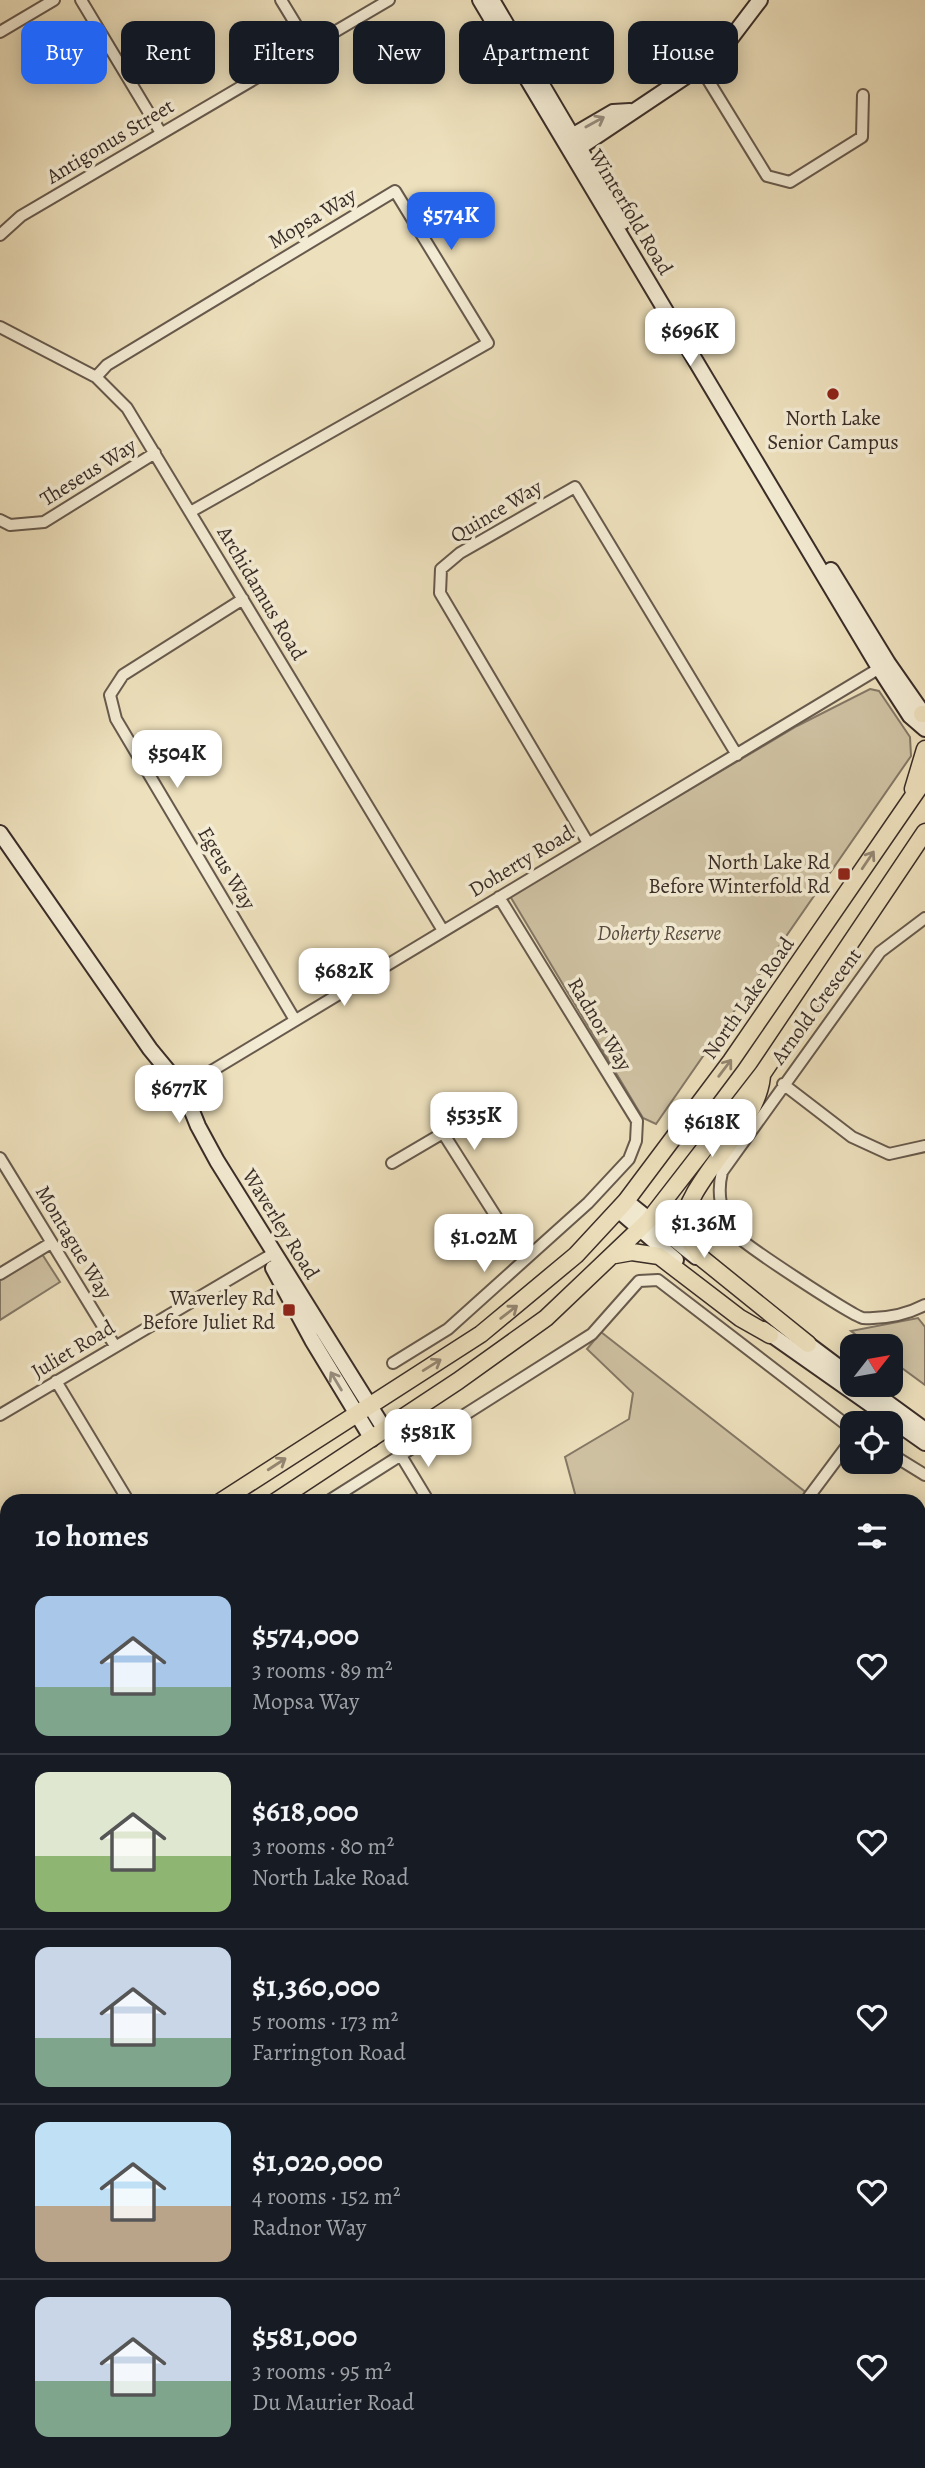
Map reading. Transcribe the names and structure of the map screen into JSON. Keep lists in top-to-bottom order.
{
  "streets": {
    "main road": ["Winterfold Road", "North Lake Road", "Waverley Road"],
    "street": [
      "Antigonus Street",
      "Mopsa Way",
      "Theseus Way",
      "Quince Way",
      "Archidamus Road",
      "Doherty Road",
      "Egeus Way",
      "Arnold Crescent",
      "Radnor Way",
      "Montague Way",
      "Juliet Road"
    ]
  },
  "crossings": [
    ["Winterfold Road", "Doherty Road"],
    ["Mopsa Way", "Archidamus Road"],
    ["Theseus Way", "Archidamus Road"],
    ["Quince Way", "Doherty Road"],
    ["Archidamus Road", "Doherty Road"],
    ["Archidamus Road", "Egeus Way"],
    ["Doherty Road", "Egeus Way"],
    ["Doherty Road", "Radnor Way"],
    ["Doherty Road", "Waverley Road"],
    ["North Lake Road", "Waverley Road"],
    ["Waverley Road", "Juliet Road"],
    ["Montague Way", "Juliet Road"]
  ],
  "parks": ["Doherty Reserve"],
  "places": {
    "other": ["North Lake Senior Campus"],
    "transit": ["North Lake Rd Before Winterfold Rd", "Waverley Rd Before Juliet Rd"]
  },
  "north": "top right",
  "page": {
    "chip": [
      "Buy",
      "Rent",
      "Filters",
      "New",
      "Apartment",
      "House"
    ],
    "price": [
      "$574K",
      "$696K",
      "$504K",
      "$682K",
      "$677K",
      "$535K",
      "$618K",
      "$1.36M",
      "$1.02M",
      "$581K"
    ],
    "heading": "10 homes",
    "list": [
      {
        "name": "$574,000",
        "note": "3 rooms · 89 m² · Mopsa Way"
      },
      {
        "name": "$618,000",
        "note": "3 rooms · 80 m² · North Lake Road"
      },
      {
        "name": "$1,360,000",
        "note": "5 rooms · 173 m² · Farrington Road"
      },
      {
        "name": "$1,020,000",
        "note": "4 rooms · 152 m² · Radnor Way"
      },
      {
        "name": "$581,000",
        "note": "3 rooms · 95 m² · Du Maurier Road"
      }
    ]
  }
}
